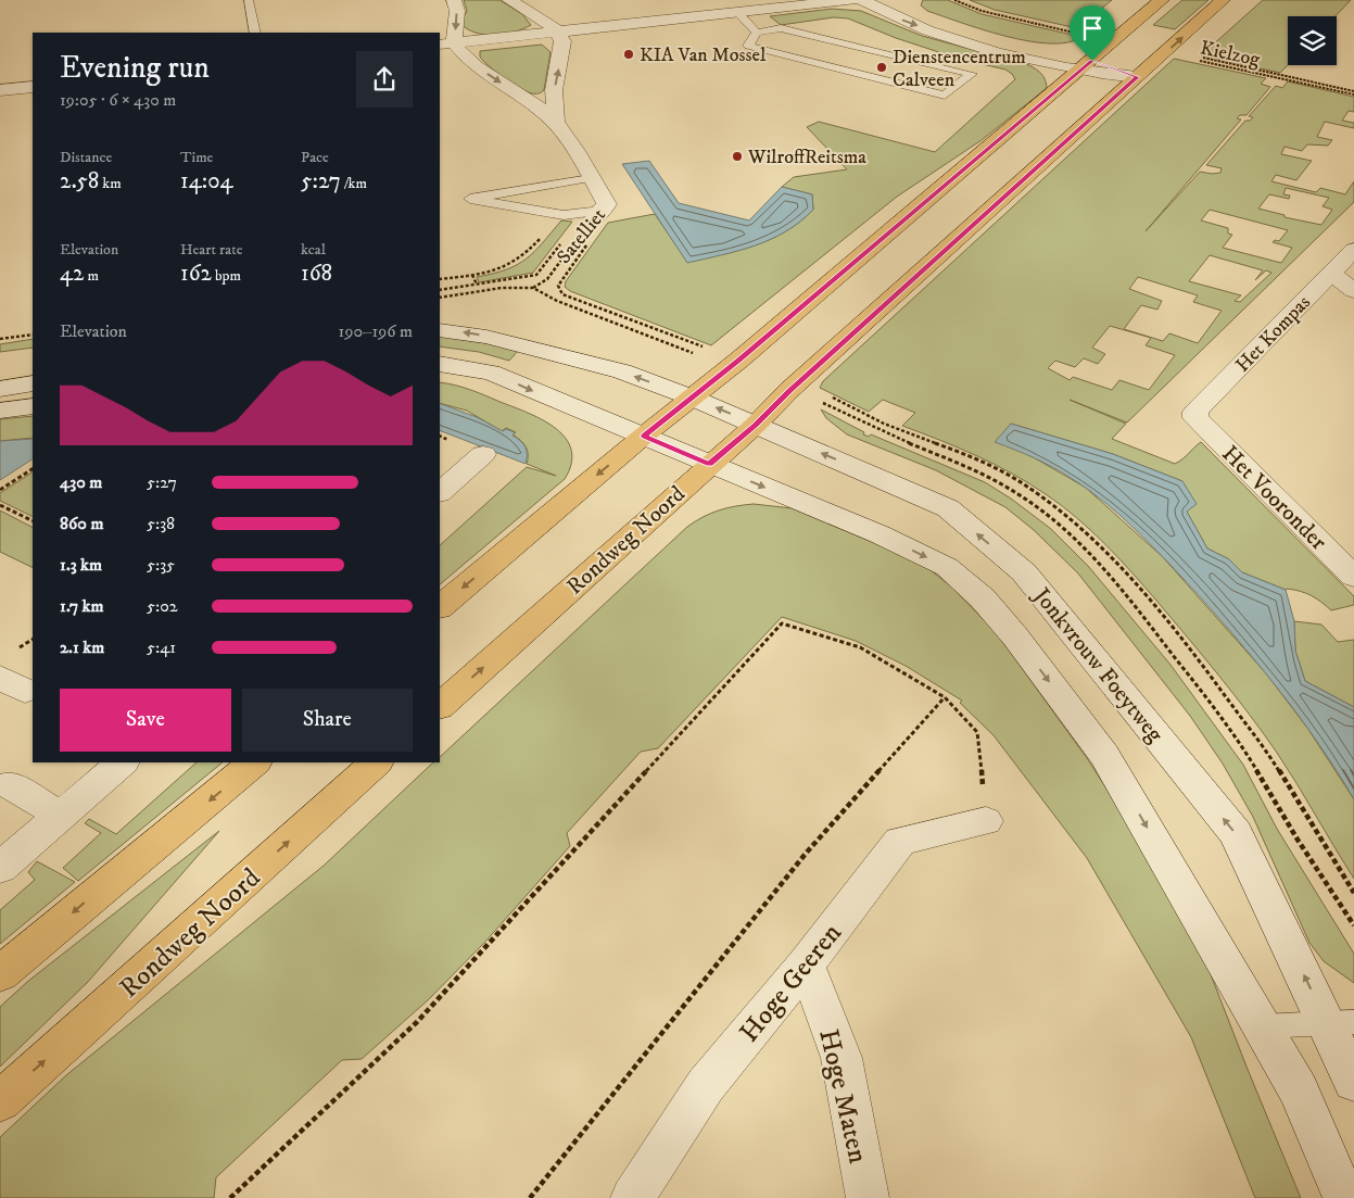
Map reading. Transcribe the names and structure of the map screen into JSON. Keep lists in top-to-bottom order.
{
  "streets": {
    "main road": ["Rondweg Noord"],
    "street": [
      "Satelliet",
      "Het Kompas",
      "Het Vooronder",
      "Jonkvrouw Foeytweg",
      "Hoge Geeren",
      "Hoge Maten"
    ],
    "path": ["Kielzog"]
  },
  "crossings": [
    ["Kielzog", "Rondweg Noord"],
    ["Het Kompas", "Het Vooronder"],
    ["Rondweg Noord", "Jonkvrouw Foeytweg"],
    ["Hoge Geeren", "Hoge Maten"]
  ],
  "places": ["KIA Van Mossel", "Dienstencentrum Calveen", "WilroffReitsma"],
  "page": {
    "heading": ["Evening run", "19:05 · 6 × 430 m"],
    "stats": [
      ["Distance", "2.58 km"],
      ["Time", "14:04"],
      ["Pace", "5:27 /km"],
      ["Elevation", "42 m"],
      ["Heart rate", "162 bpm"],
      ["kcal", "168"]
    ],
    "chart": ["Elevation", "190–196 m"],
    "list": [
      {
        "name": "430 m",
        "note": "5:27"
      },
      {
        "name": "860 m",
        "note": "5:38"
      },
      {
        "name": "1.3 km",
        "note": "5:35"
      },
      {
        "name": "1.7 km",
        "note": "5:02"
      },
      {
        "name": "2.1 km",
        "note": "5:41"
      }
    ],
    "buttons": ["Save", "Share"]
  }
}
